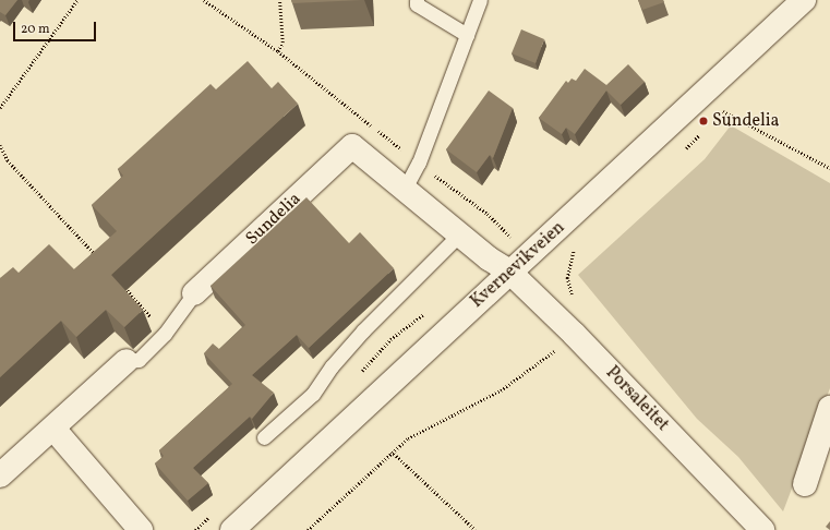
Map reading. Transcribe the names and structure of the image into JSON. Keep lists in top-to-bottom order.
{
  "streets": {
    "street": ["Sundelia", "Kvernevikveien", "Porsaleitet"]
  },
  "crossings": [
    ["Sundelia", "Kvernevikveien"],
    ["Sundelia", "Porsaleitet"],
    ["Kvernevikveien", "Porsaleitet"]
  ],
  "places": ["Sundelia"],
  "scale_bar": "20 m"
}
